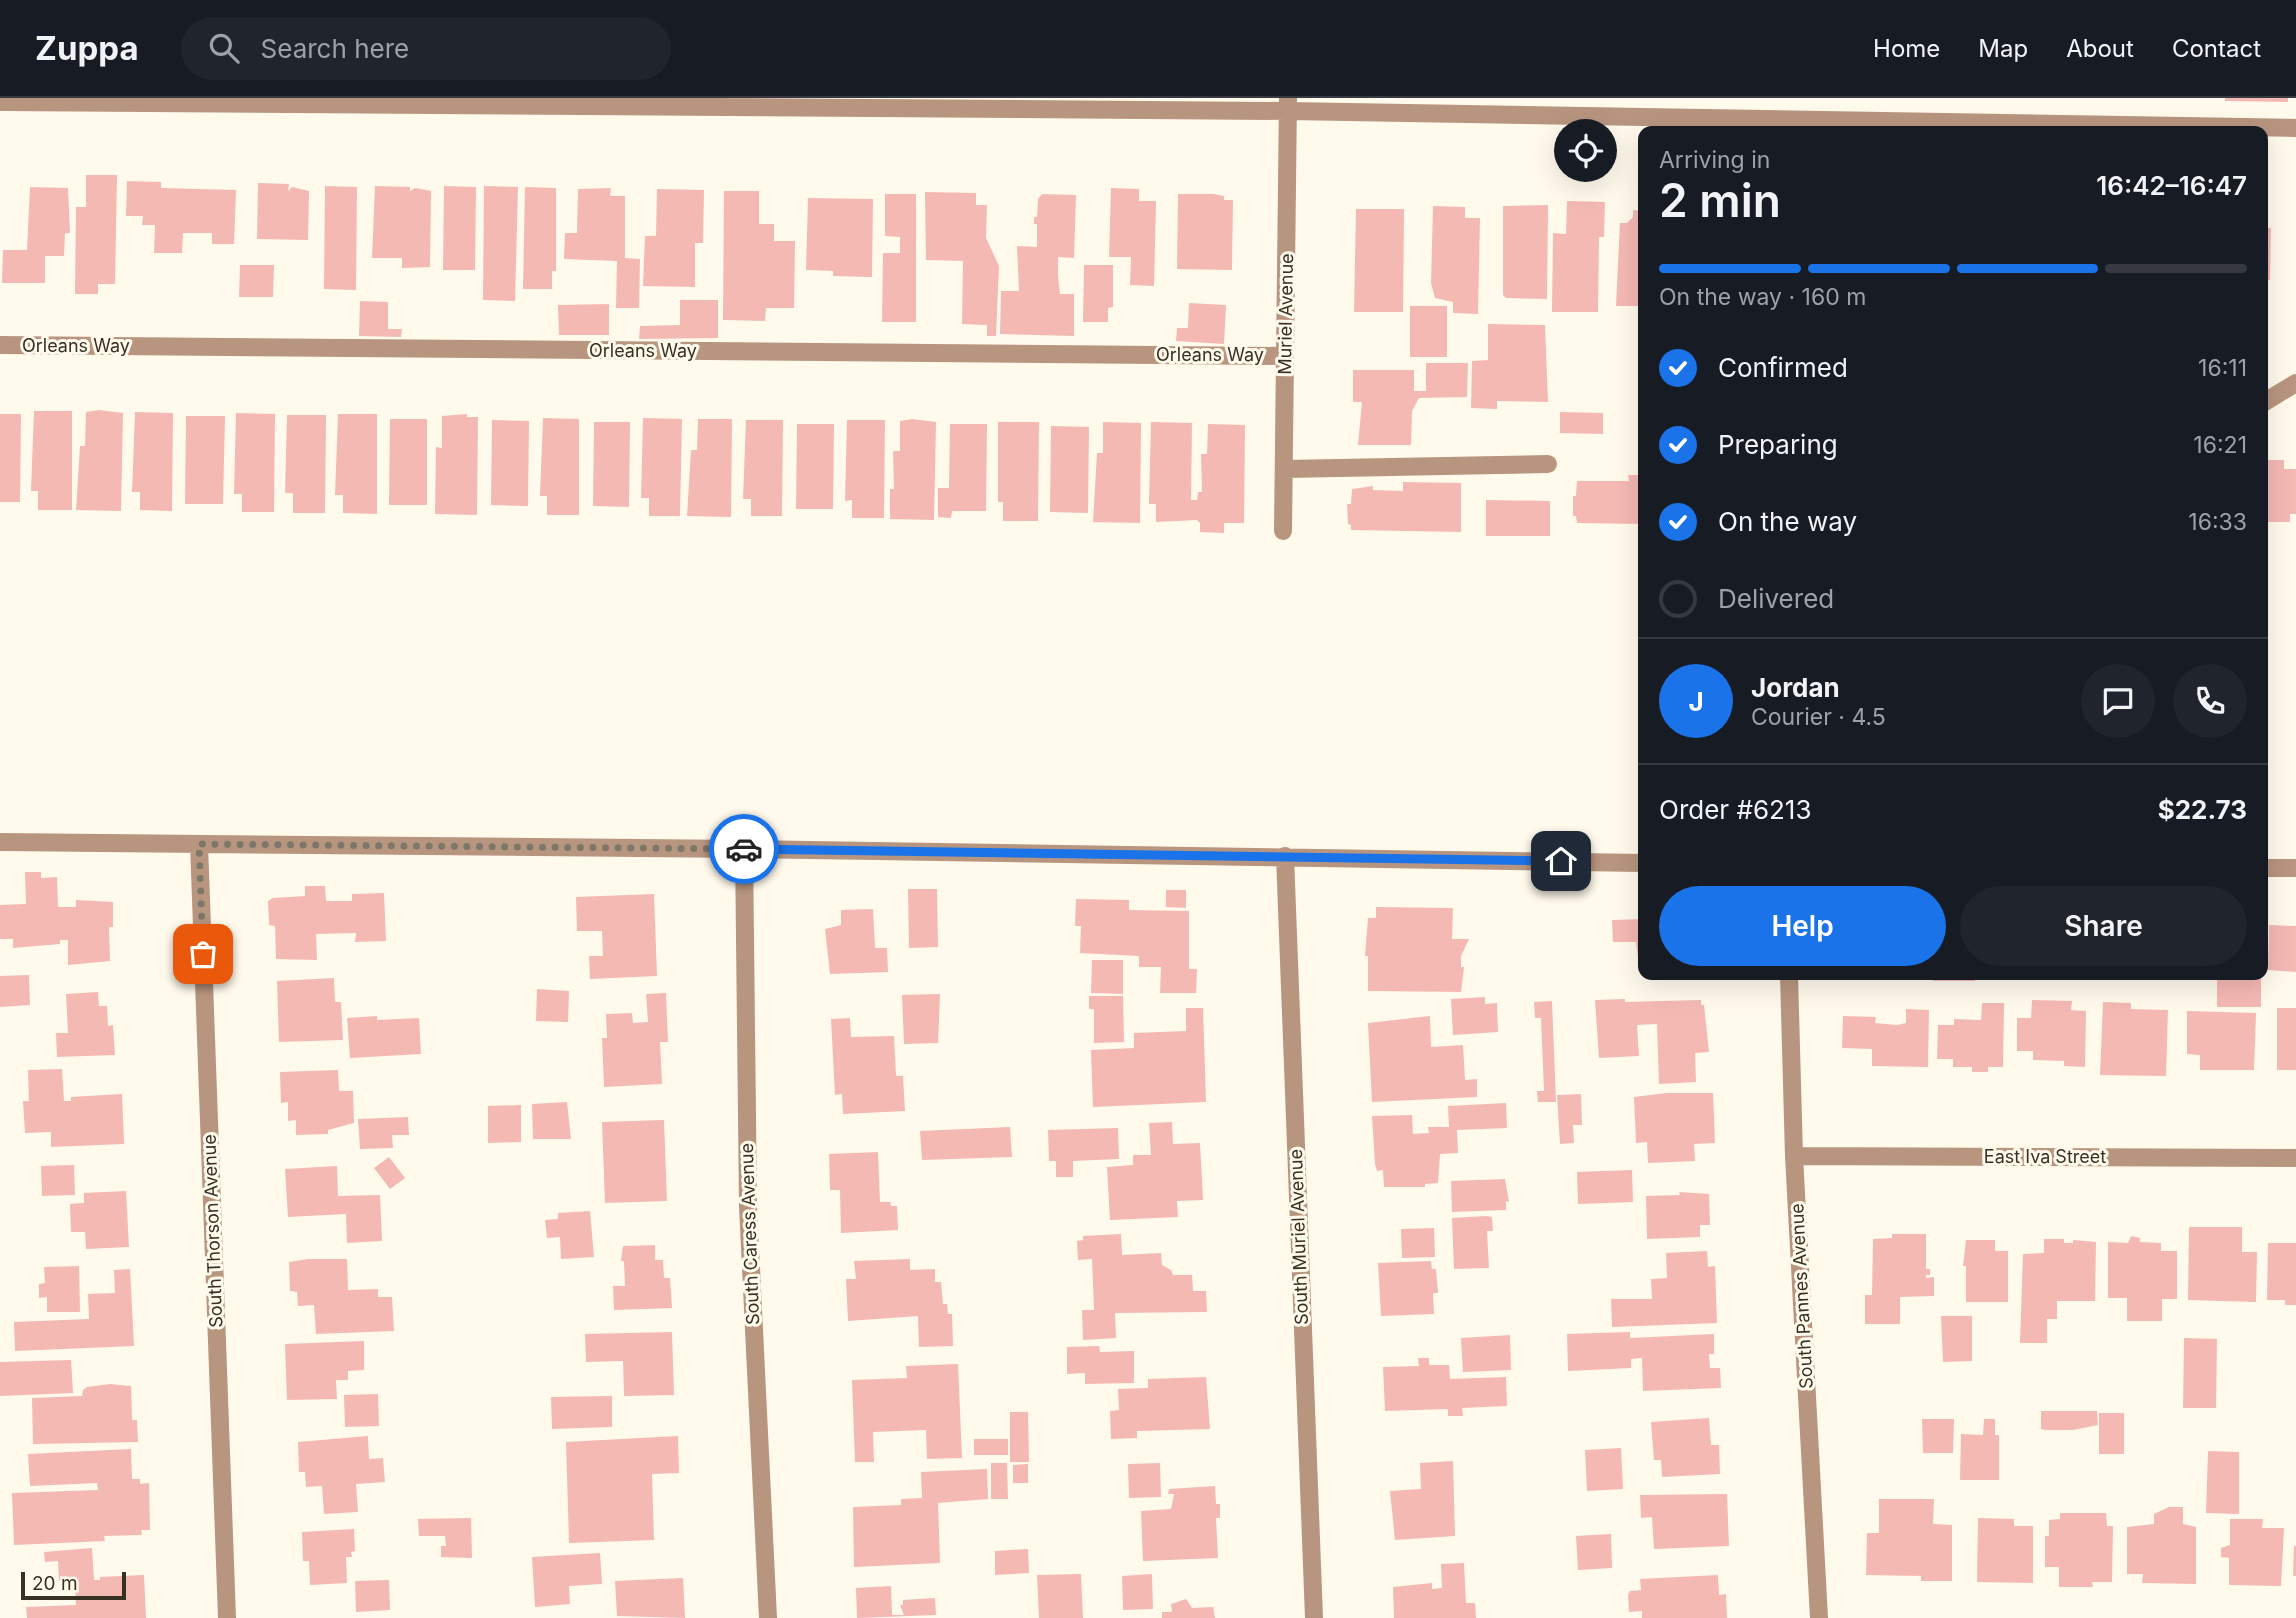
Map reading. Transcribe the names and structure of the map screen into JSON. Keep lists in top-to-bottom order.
{
  "streets": {
    "street": [
      "Muriel Avenue",
      "Orleans Way",
      "East Iva Street",
      "South Thorson Avenue",
      "South Caress Avenue",
      "South Muriel Avenue",
      "South Pannes Avenue"
    ]
  },
  "crossings": [
    ["Muriel Avenue", "Orleans Way"],
    ["East Iva Street", "South Pannes Avenue"]
  ],
  "scale_bar": "20 m",
  "page": {
    "header": "Zuppa",
    "search": "Search here",
    "nav": [
      "Home",
      "Map",
      "About",
      "Contact"
    ],
    "heading": ["2 min", "Arriving in", "16:42–16:47"],
    "panel": [
      "Jordan",
      "Courier · 4.5",
      "Order #6213",
      "$22.73"
    ],
    "bar": "On the way · 160 m",
    "list": [
      ["Confirmed", "16:11"],
      ["Preparing", "16:21"],
      ["On the way", "16:33"],
      "Delivered"
    ],
    "round": "J",
    "buttons": ["Help", "Share"],
    "scale": "20 m"
  }
}
